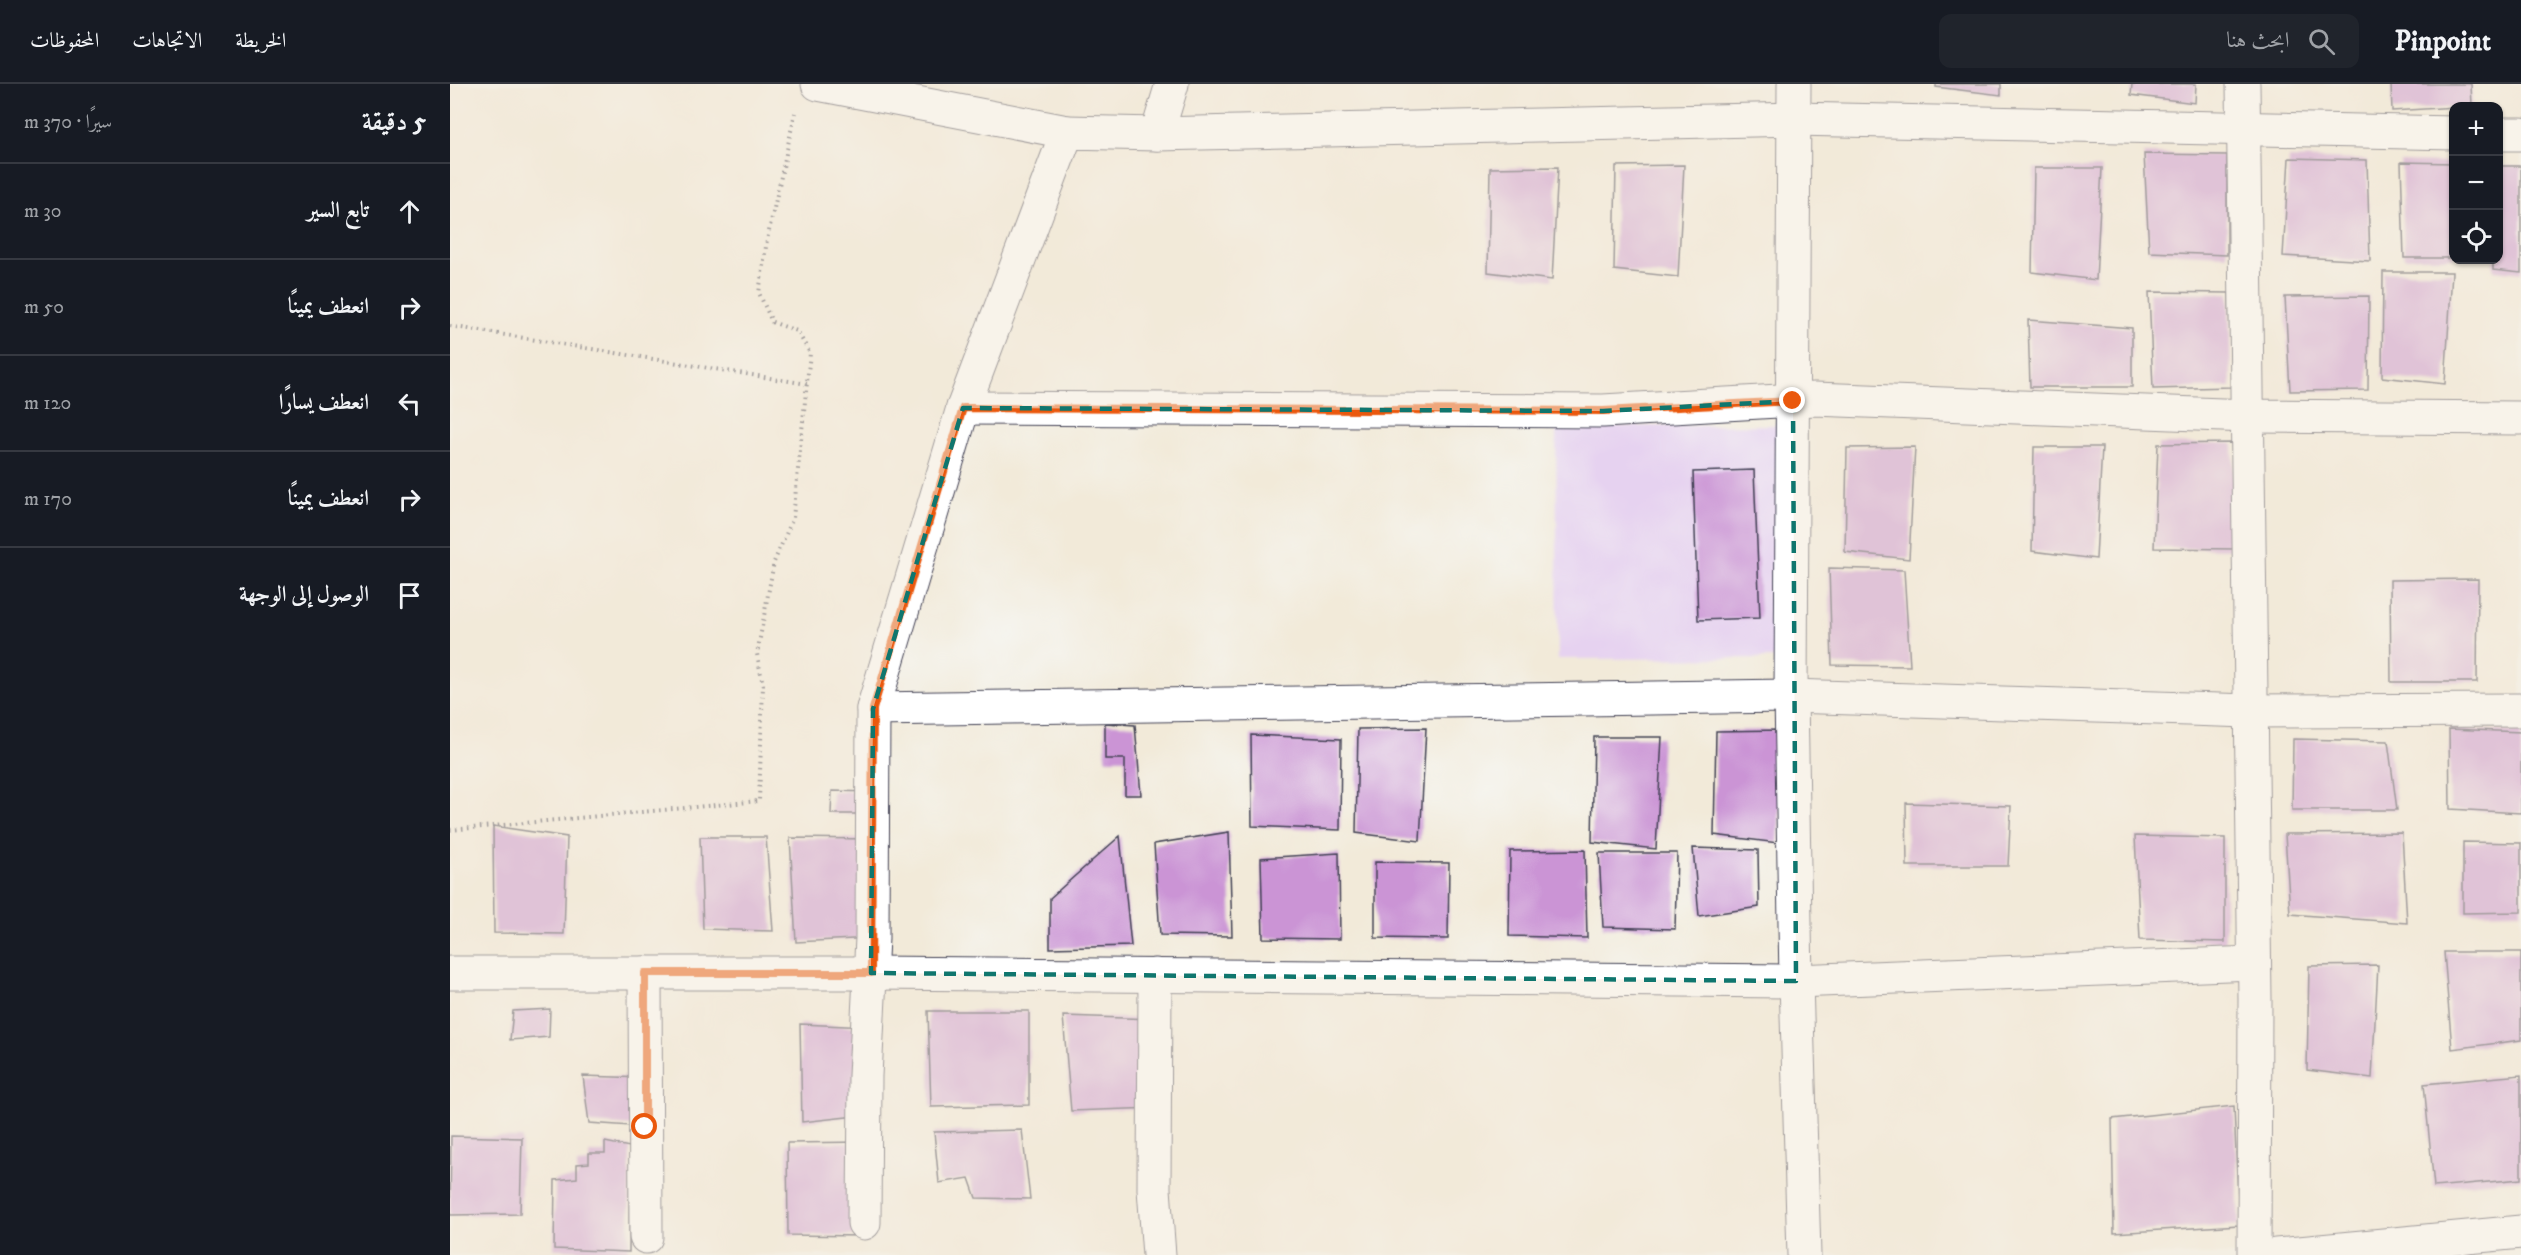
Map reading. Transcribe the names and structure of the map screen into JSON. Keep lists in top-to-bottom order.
{
  "page": {
    "header": "Pinpoint",
    "search": "ابحث هنا",
    "nav": ["الخريطة", "الاتجاهات", "المحفوظات"],
    "heading": ["5 دقيقة", "سيرًا · 370 m"],
    "map_buttons": ["+", "−"],
    "list": [
      ["تابع السير", "30 m"],
      ["انعطف يمينًا", "50 m"],
      ["انعطف يسارًا", "120 m"],
      ["انعطف يمينًا", "170 m"],
      "الوصول إلى الوجهة"
    ]
  }
}
